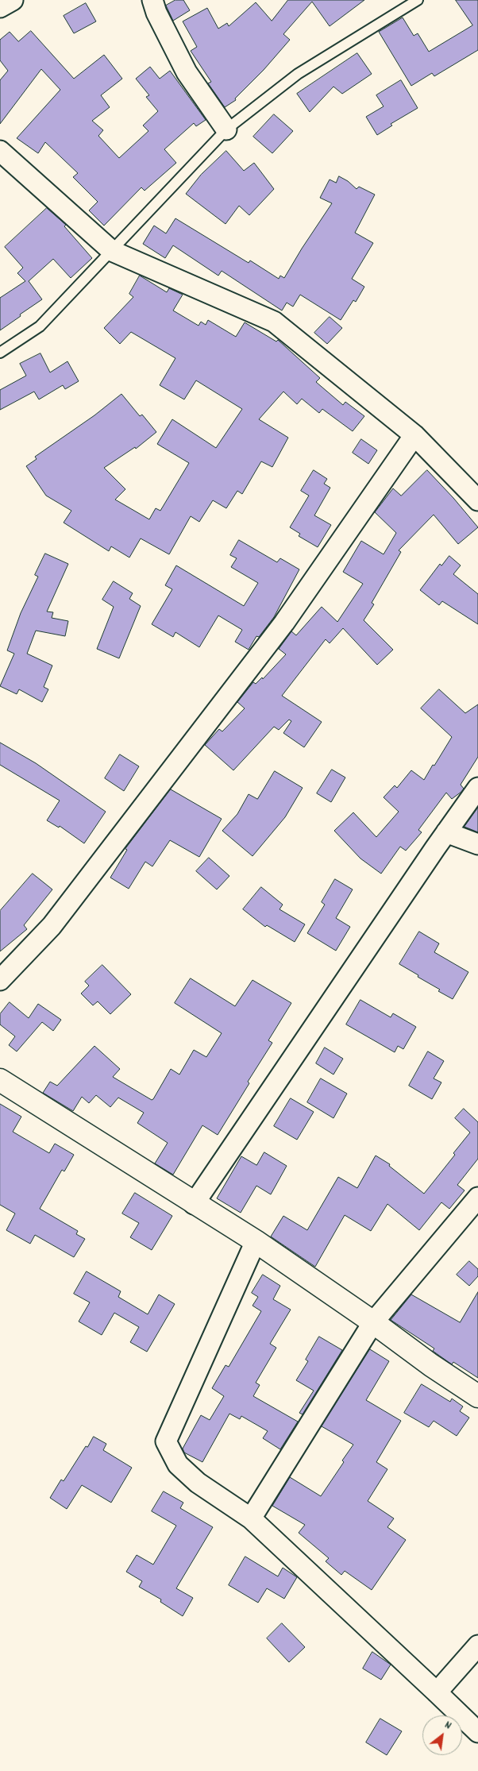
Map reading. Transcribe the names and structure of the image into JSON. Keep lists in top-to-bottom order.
{
  "north": "top right"
}
